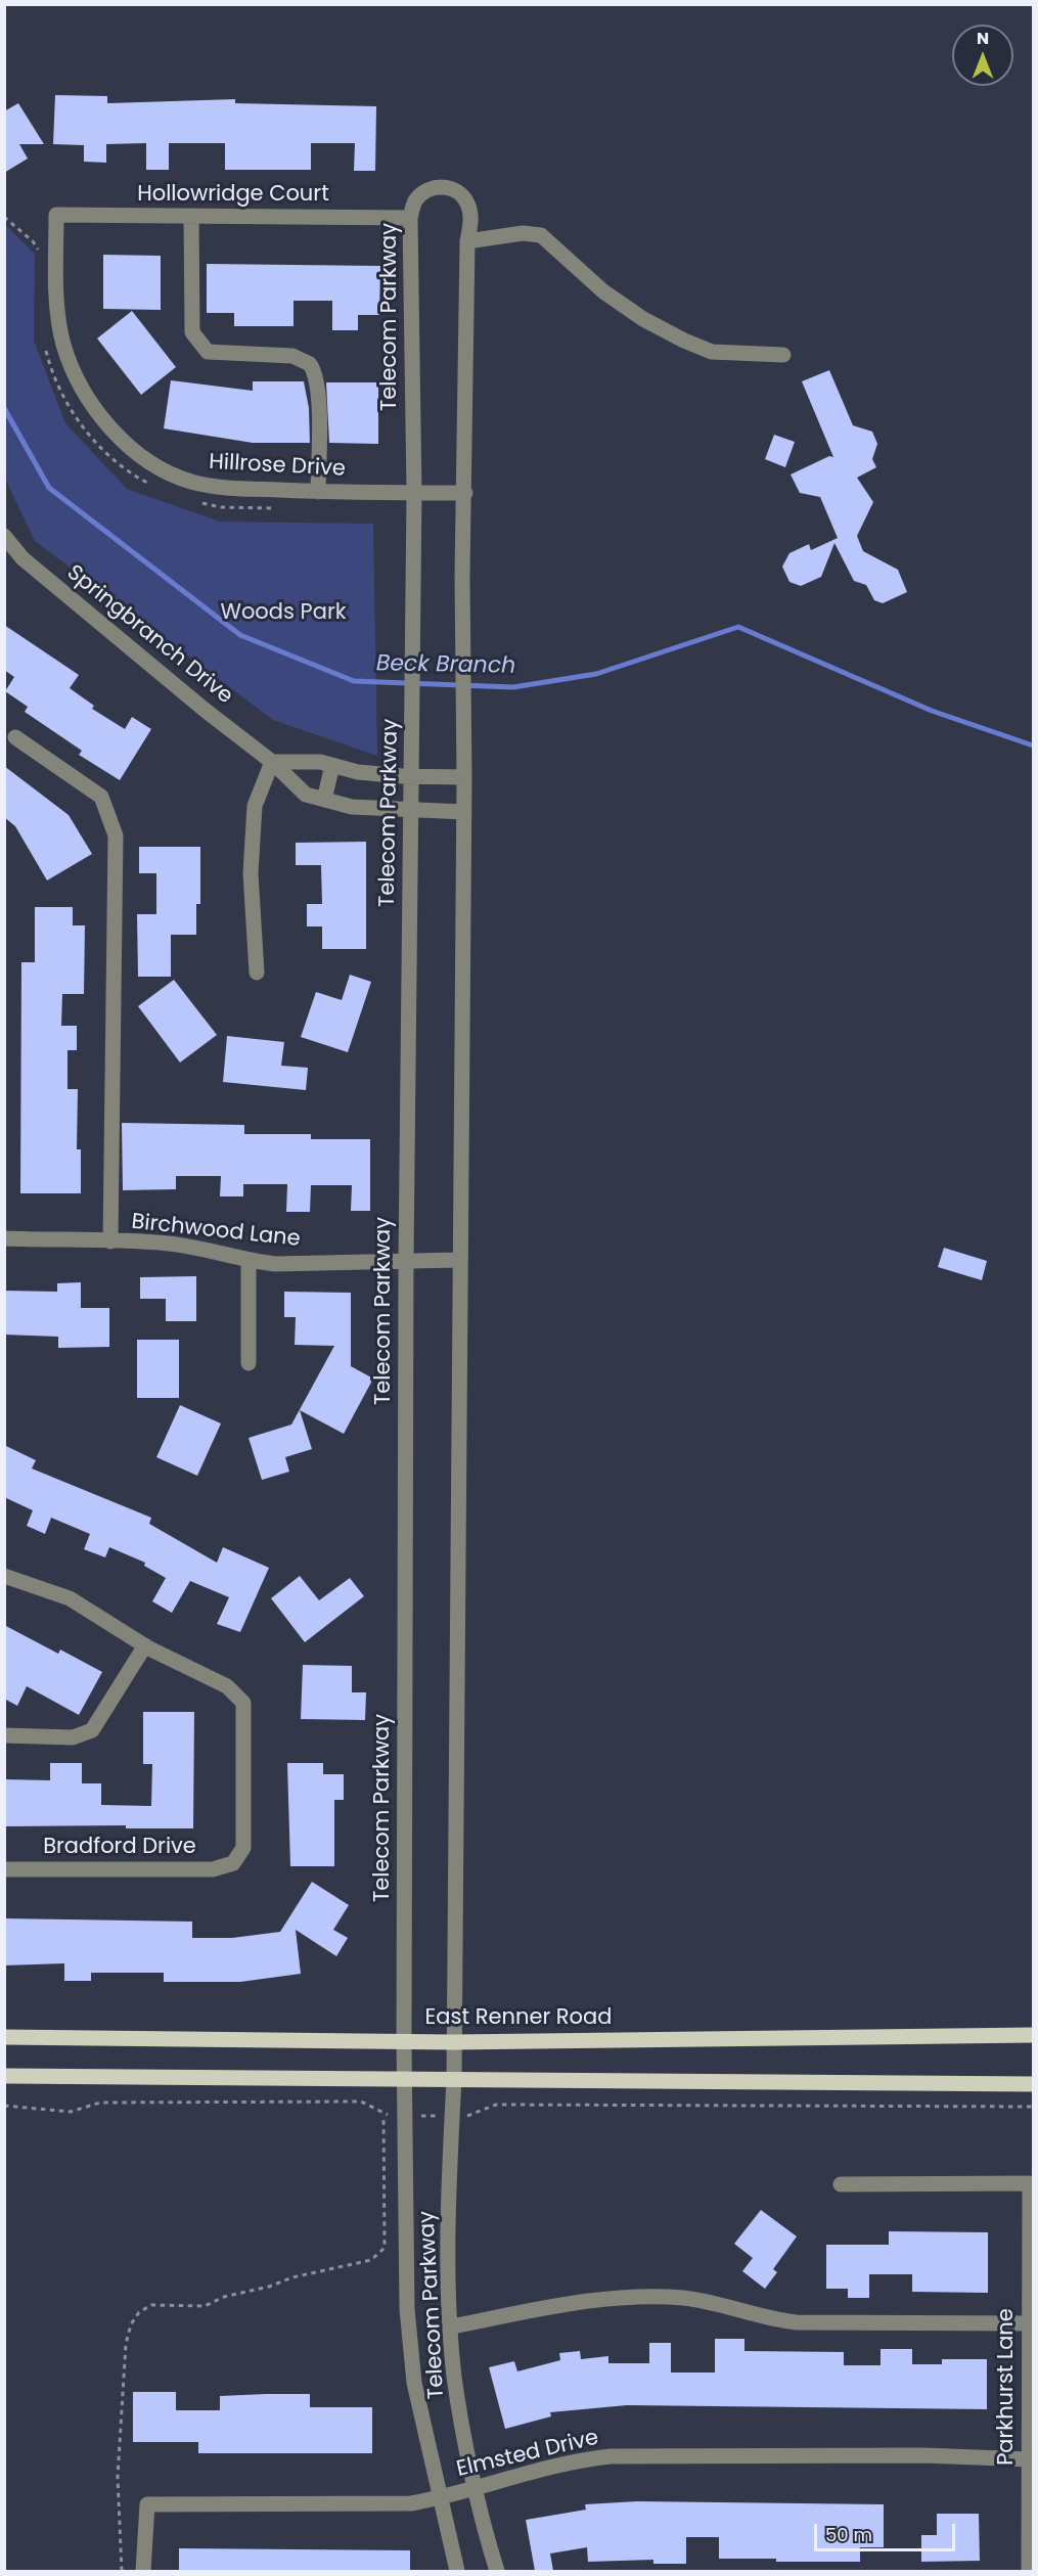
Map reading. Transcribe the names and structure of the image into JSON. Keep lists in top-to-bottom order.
{
  "streets": {
    "main road": ["East Renner Road"],
    "street": [
      "Hollowridge Court",
      "Telecom Parkway",
      "Hillrose Drive",
      "Springbranch Drive",
      "Birchwood Lane",
      "Bradford Drive",
      "Parkhurst Lane",
      "Elmsted Drive"
    ]
  },
  "crossings": [
    ["Hollowridge Court", "Telecom Parkway"],
    ["Hollowridge Court", "Hillrose Drive"],
    ["Telecom Parkway", "Hillrose Drive"],
    ["Telecom Parkway", "Springbranch Drive"],
    ["Telecom Parkway", "Birchwood Lane"],
    ["Telecom Parkway", "East Renner Road"],
    ["Telecom Parkway", "Elmsted Drive"],
    ["Parkhurst Lane", "Elmsted Drive"]
  ],
  "water": ["Beck Branch"],
  "parks": ["Woods Park"],
  "scale_bar": "50 m",
  "north": "top"
}
